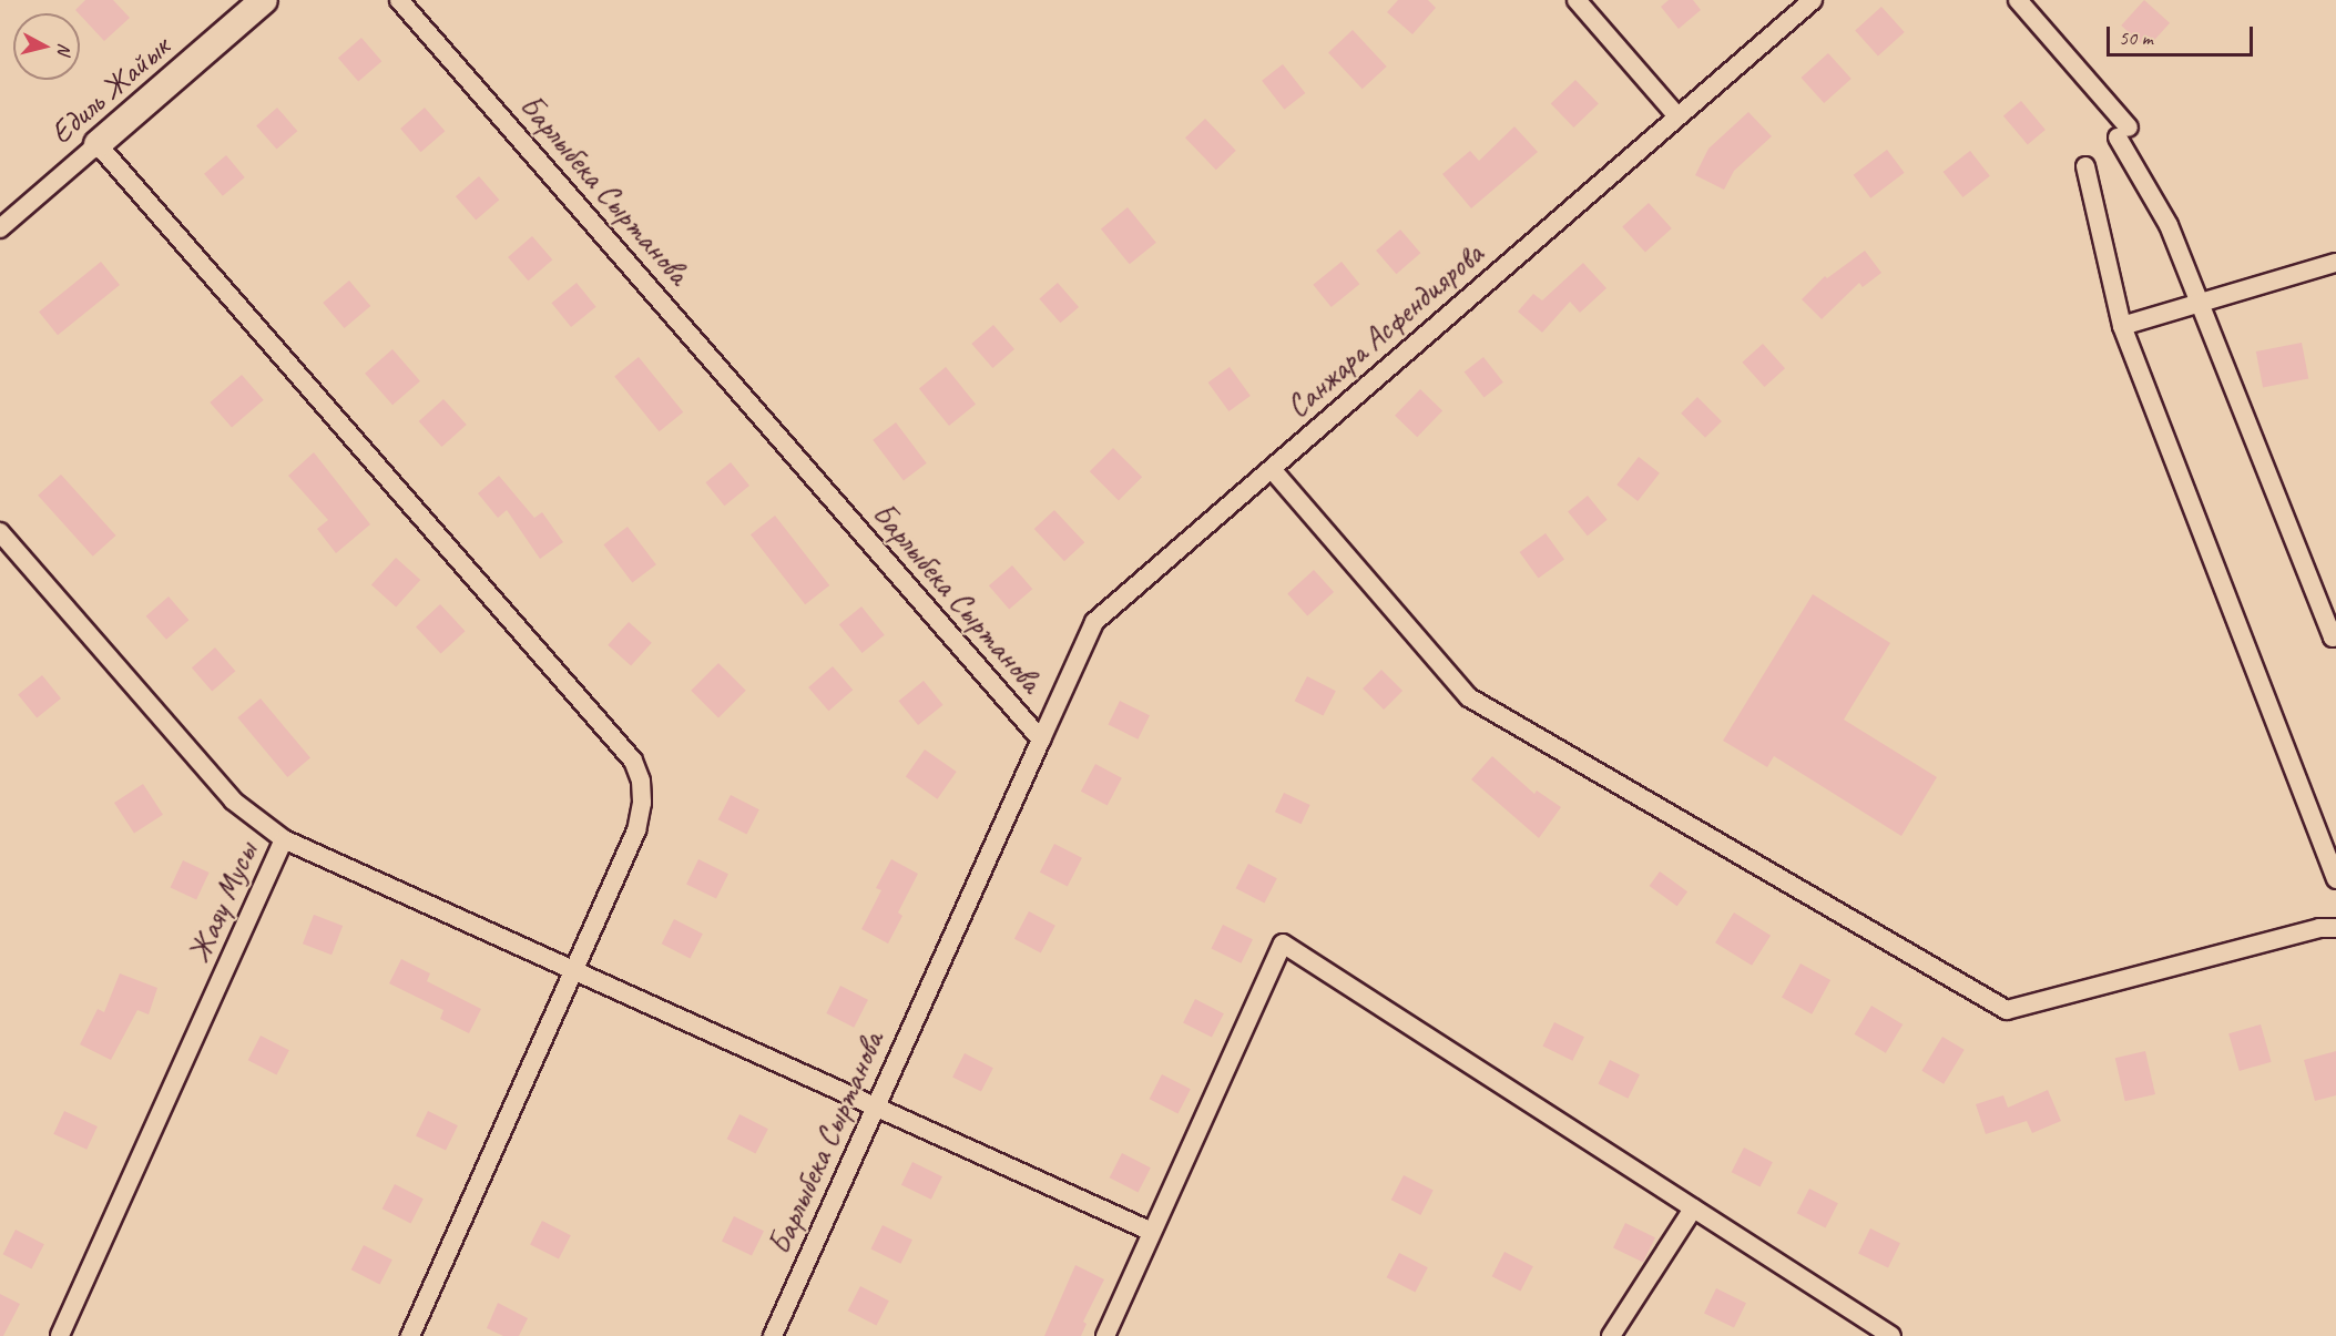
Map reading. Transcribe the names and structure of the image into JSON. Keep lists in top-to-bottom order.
{
  "streets": {
    "street": [
      "Едиль Жайык",
      "Барлыбека Сыртанова",
      "Санжара Асфендиярова",
      "Жаяу Мусы"
    ]
  },
  "crossings": [
    ["Барлыбека Сыртанова", "Санжара Асфендиярова"]
  ],
  "scale_bar": "50 m",
  "north": "right"
}
